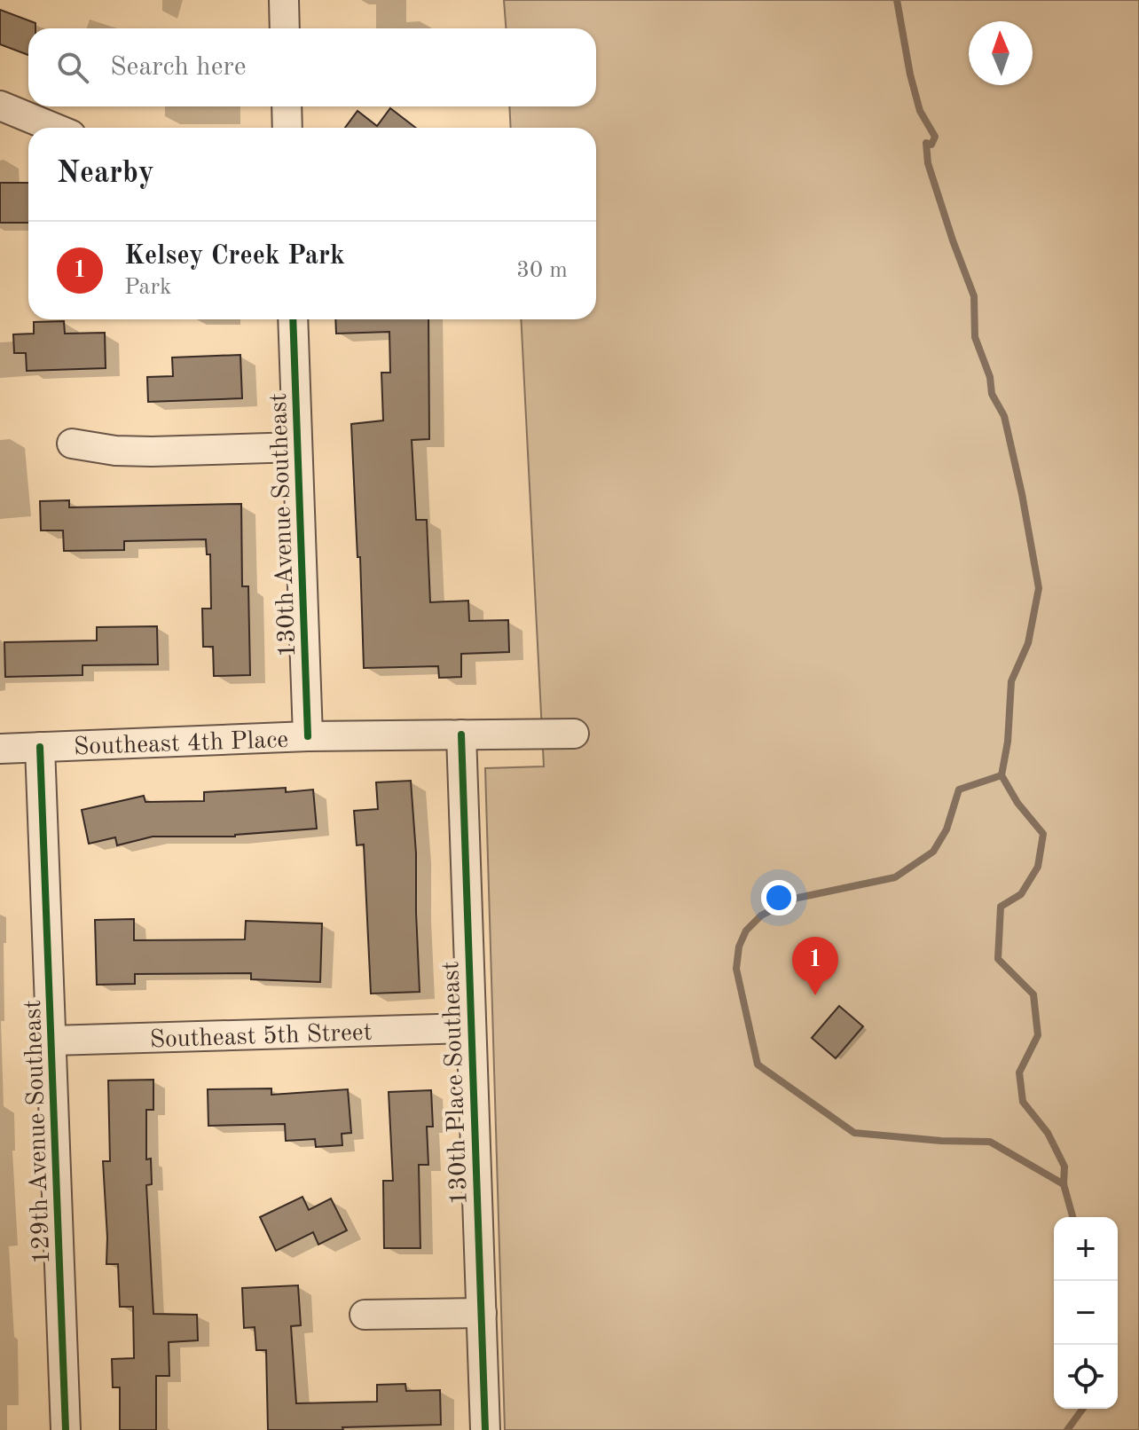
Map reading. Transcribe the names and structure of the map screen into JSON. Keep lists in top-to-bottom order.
{
  "streets": {
    "street": [
      "130th Avenue Southeast",
      "Southeast 4th Place",
      "Southeast 5th Street",
      "130th Place Southeast",
      "129th Avenue Southeast"
    ]
  },
  "crossings": [
    ["130th Avenue Southeast", "Southeast 4th Place"],
    ["Southeast 4th Place", "130th Place Southeast"],
    ["Southeast 4th Place", "129th Avenue Southeast"],
    ["Southeast 5th Street", "130th Place Southeast"],
    ["Southeast 5th Street", "129th Avenue Southeast"]
  ],
  "north": "top",
  "page": {
    "search": "Search here",
    "heading": "Nearby",
    "list": [
      {
        "mark": "1",
        "name": "Kelsey Creek Park",
        "note": "Park",
        "value": "30 m"
      }
    ],
    "pins": "1",
    "map_buttons": ["+", "−"]
  }
}
